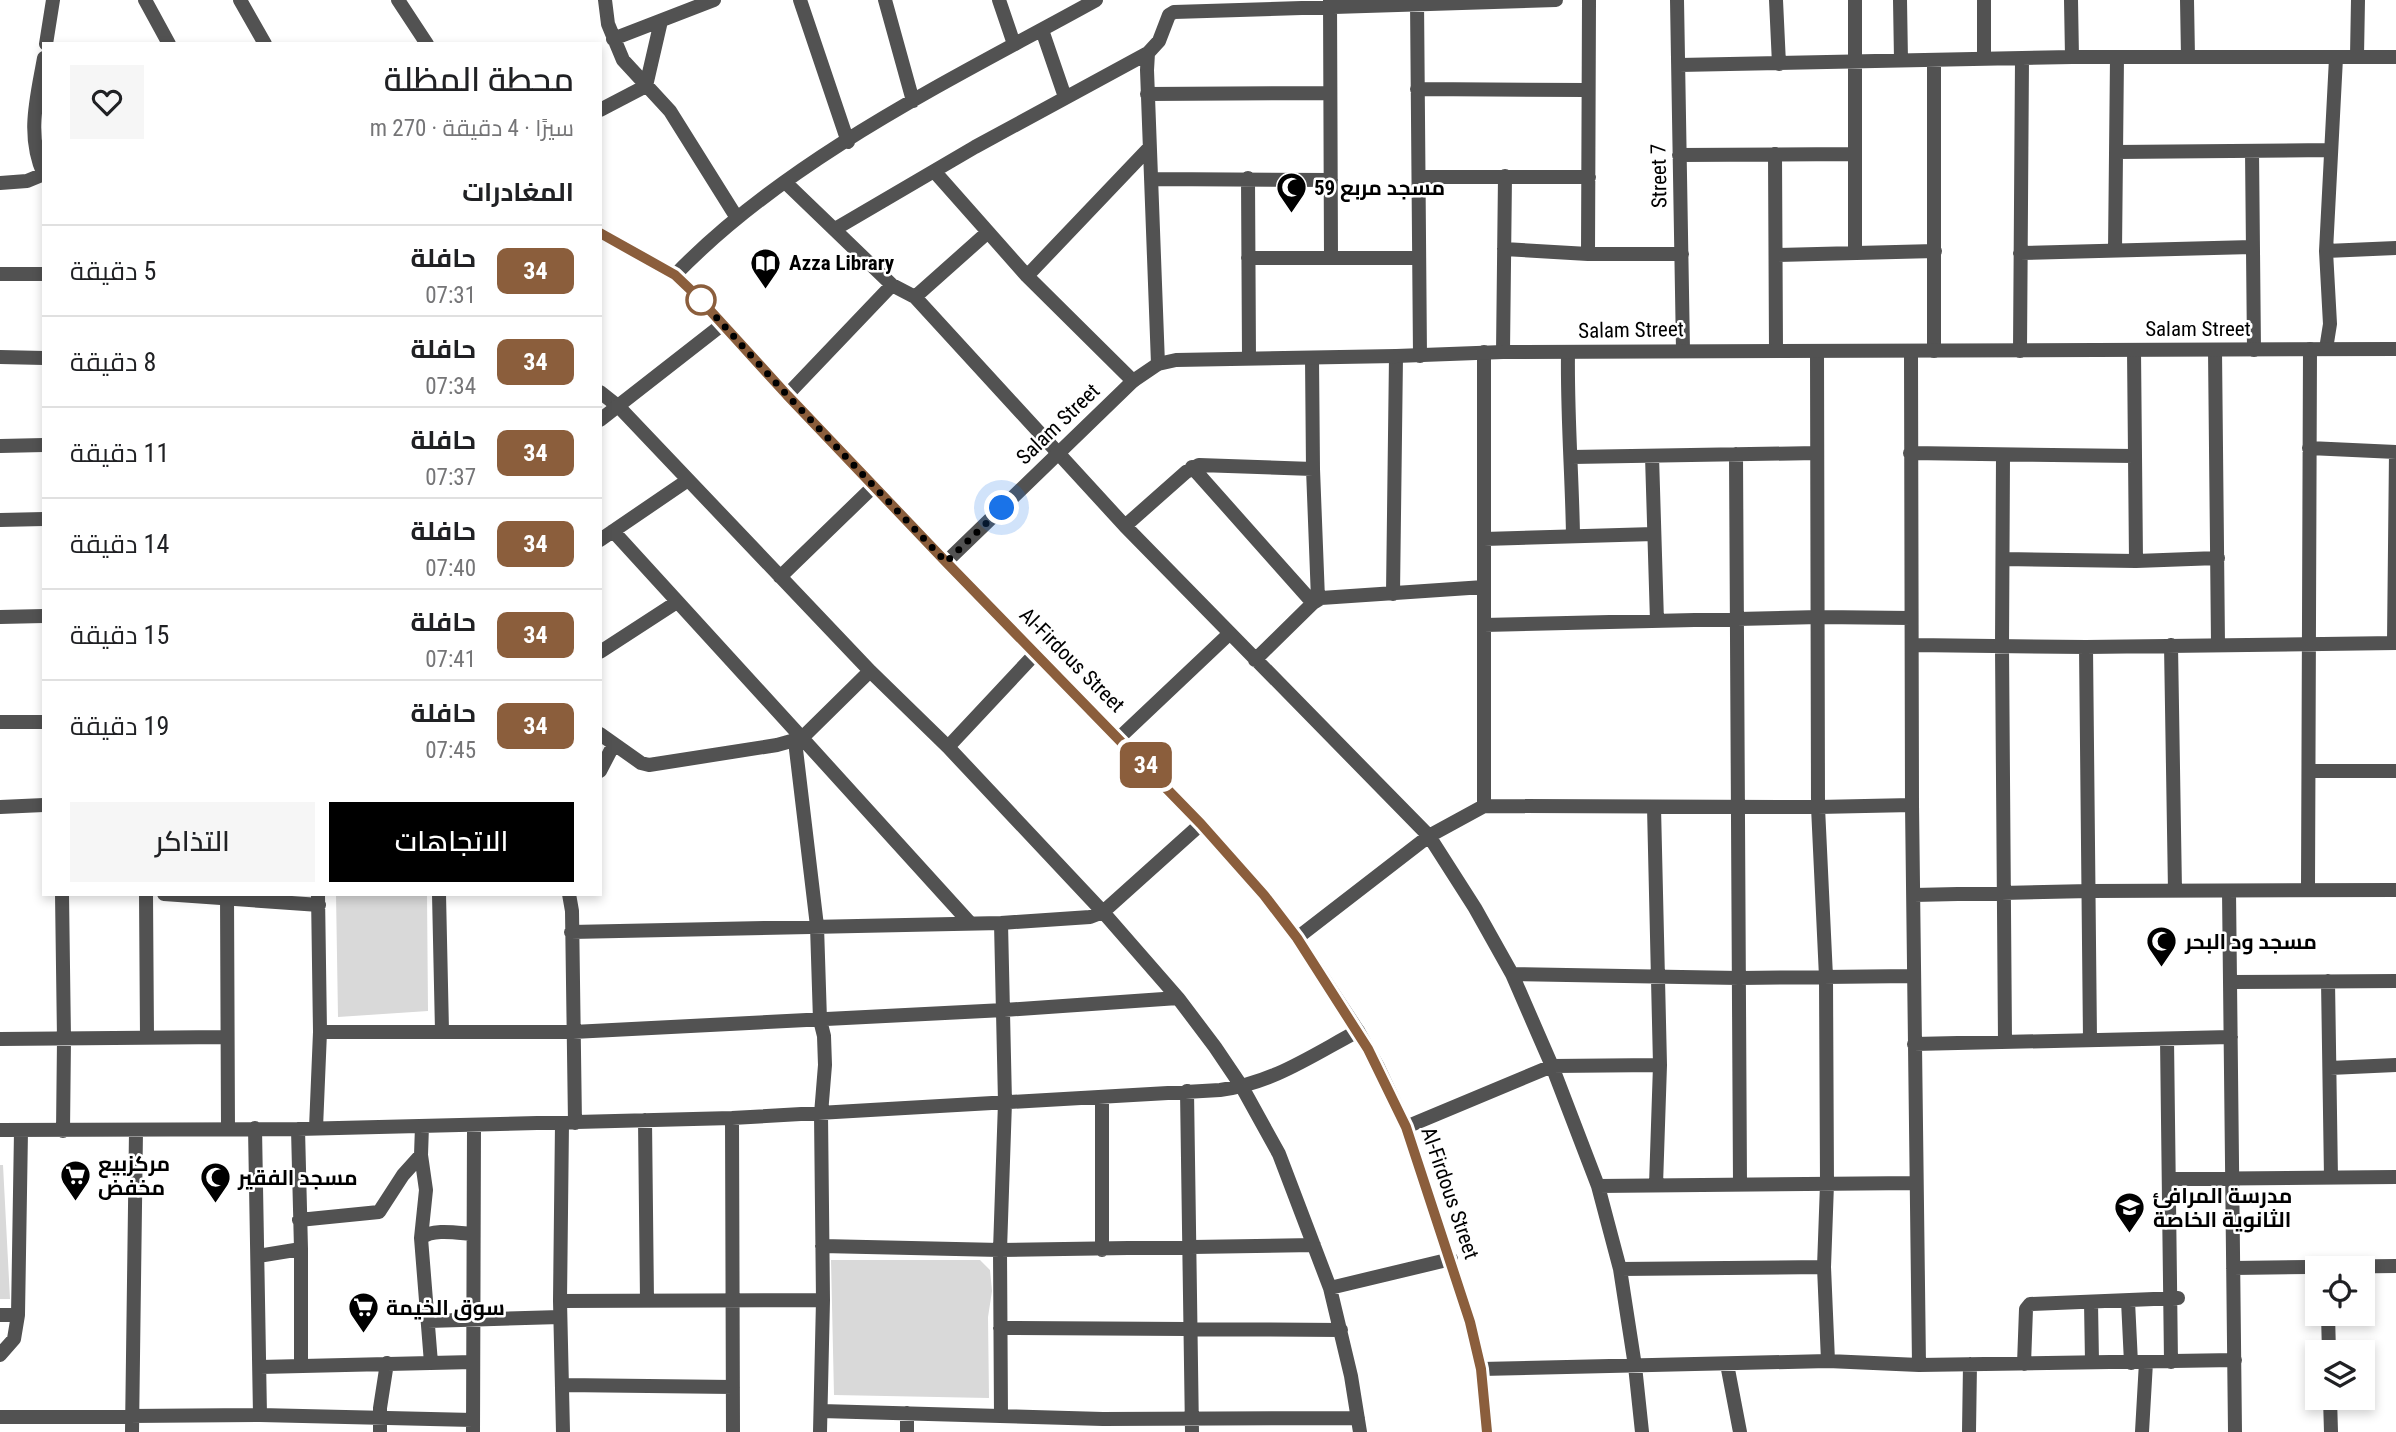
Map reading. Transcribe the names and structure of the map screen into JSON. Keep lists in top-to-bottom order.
{
  "streets": {
    "street": ["Street 7", "Salam Street", "Al-Firdous Street"]
  },
  "crossings": [
    ["Street 7", "Salam Street"],
    ["Salam Street", "Al-Firdous Street"]
  ],
  "places": {
    "mosque": ["مسجد مربع 59", "مسجد ود البحر", "مسجد الفقير"],
    "library": ["Azza Library"],
    "supermarket": ["مركزبيع مخفض", "سوق الخيمة"],
    "school or university": ["مدرسة المرافئ الثانوية الخاصة"]
  },
  "lines": ["bus line 34"],
  "page": {
    "on_map": "34",
    "heading": [
      ["محطة المظلة", "سيرًا · 4 دقيقة · 270 m"],
      "المغادرات"
    ],
    "list": [
      {
        "mark": "34",
        "name": "حافلة",
        "note": "07:31",
        "value": "5 دقيقة"
      },
      {
        "mark": "34",
        "name": "حافلة",
        "note": "07:34",
        "value": "8 دقيقة"
      },
      {
        "mark": "34",
        "name": "حافلة",
        "note": "07:37",
        "value": "11 دقيقة"
      },
      {
        "mark": "34",
        "name": "حافلة",
        "note": "07:40",
        "value": "14 دقيقة"
      },
      {
        "mark": "34",
        "name": "حافلة",
        "note": "07:41",
        "value": "15 دقيقة"
      },
      {
        "mark": "34",
        "name": "حافلة",
        "note": "07:45",
        "value": "19 دقيقة"
      }
    ],
    "buttons": ["الاتجاهات", "التذاكر"]
  }
}
